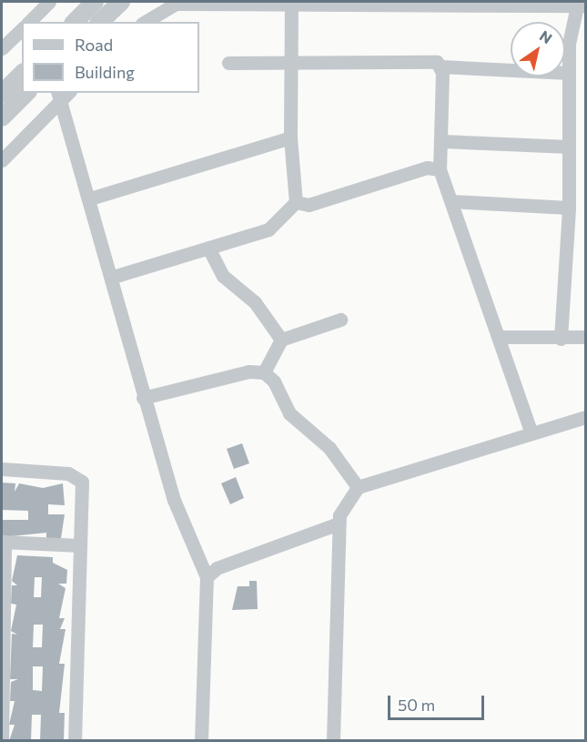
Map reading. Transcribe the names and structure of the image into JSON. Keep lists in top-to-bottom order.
{
  "legend": ["Road", "Building"],
  "scale_bar": "50 m",
  "north": "top right"
}
